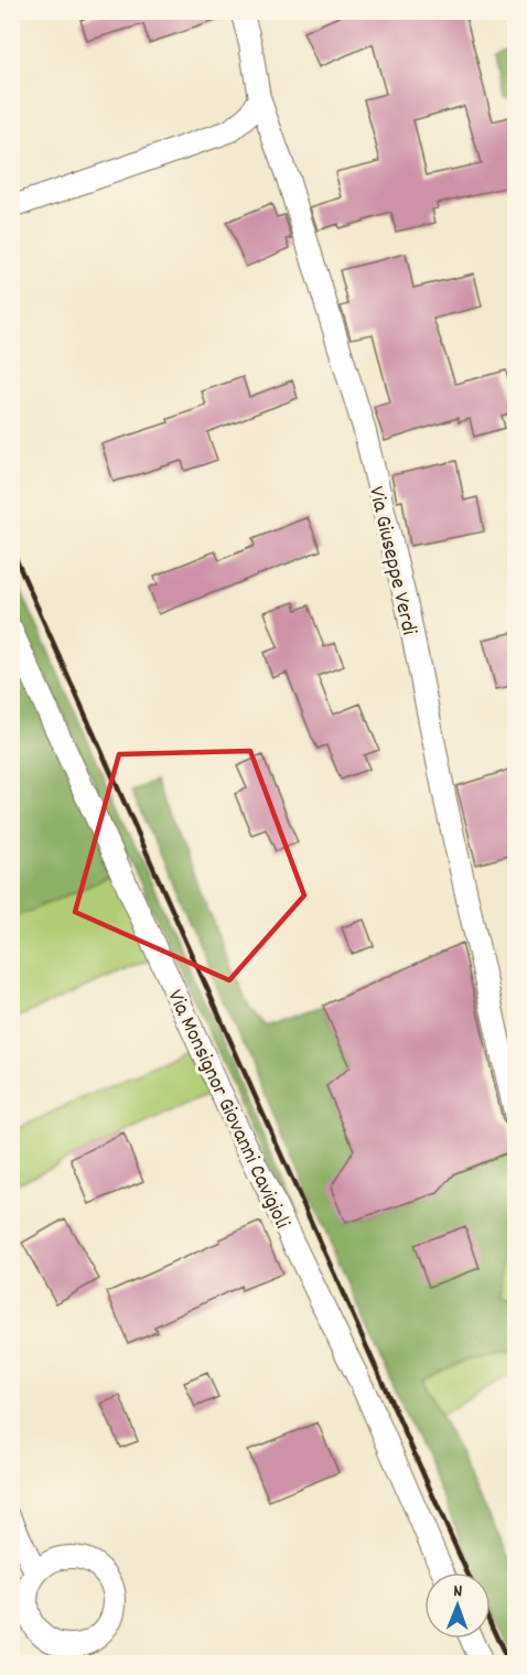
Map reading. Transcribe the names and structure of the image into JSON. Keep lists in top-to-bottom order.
{
  "streets": {
    "street": ["Via Giuseppe Verdi", "Via Monsignor Giovanni Cavigioli"]
  },
  "north": "top"
}
